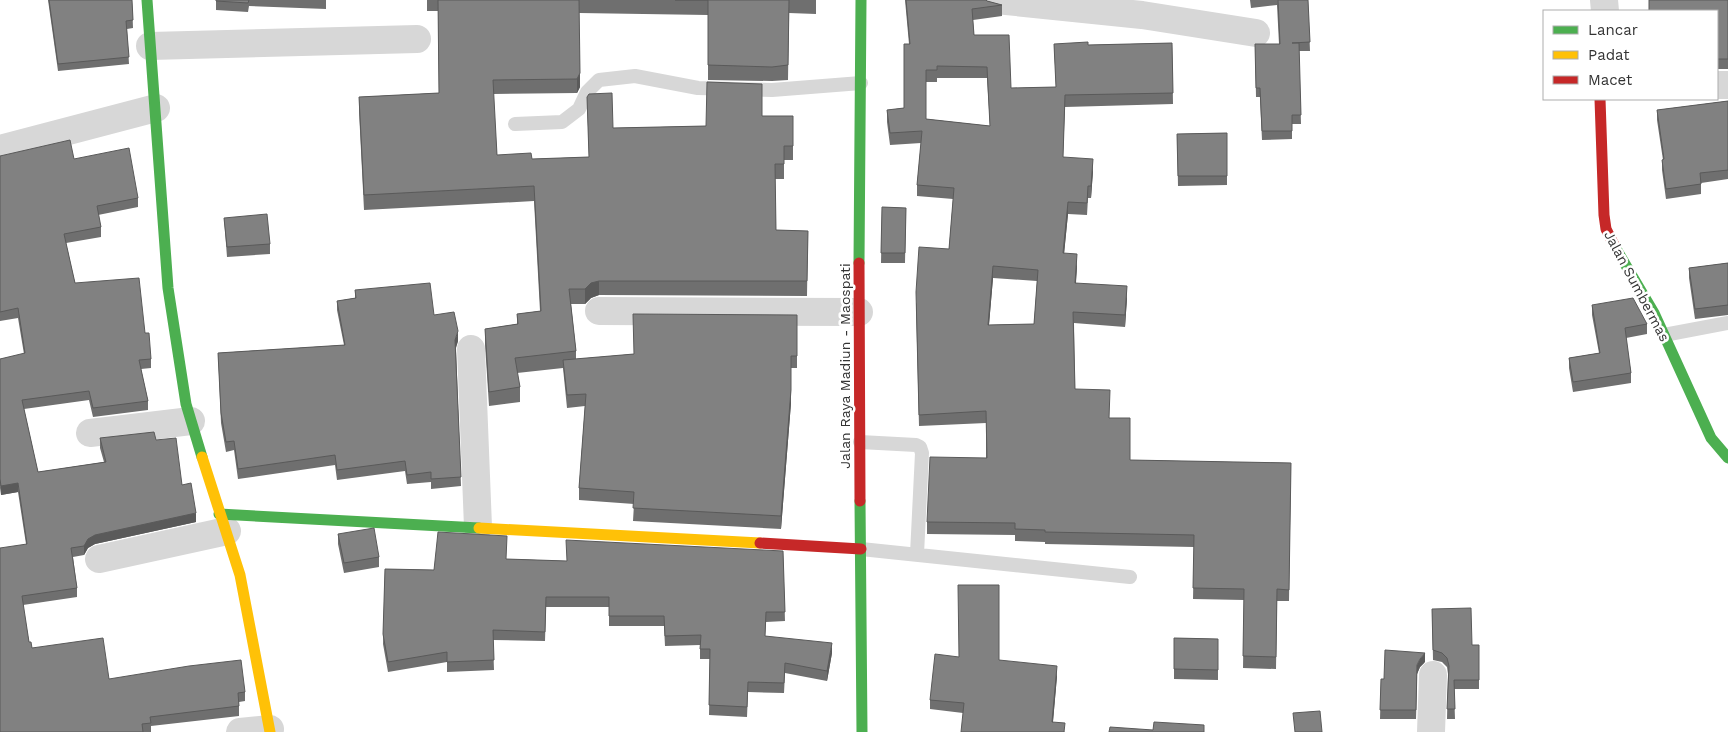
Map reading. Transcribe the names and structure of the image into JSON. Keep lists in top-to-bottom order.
{
  "streets": {
    "main road": ["Jalan Sumbermas", "Jalan Raya Madiun - Maospati"]
  },
  "legend": ["Lancar", "Padat", "Macet"]
}
